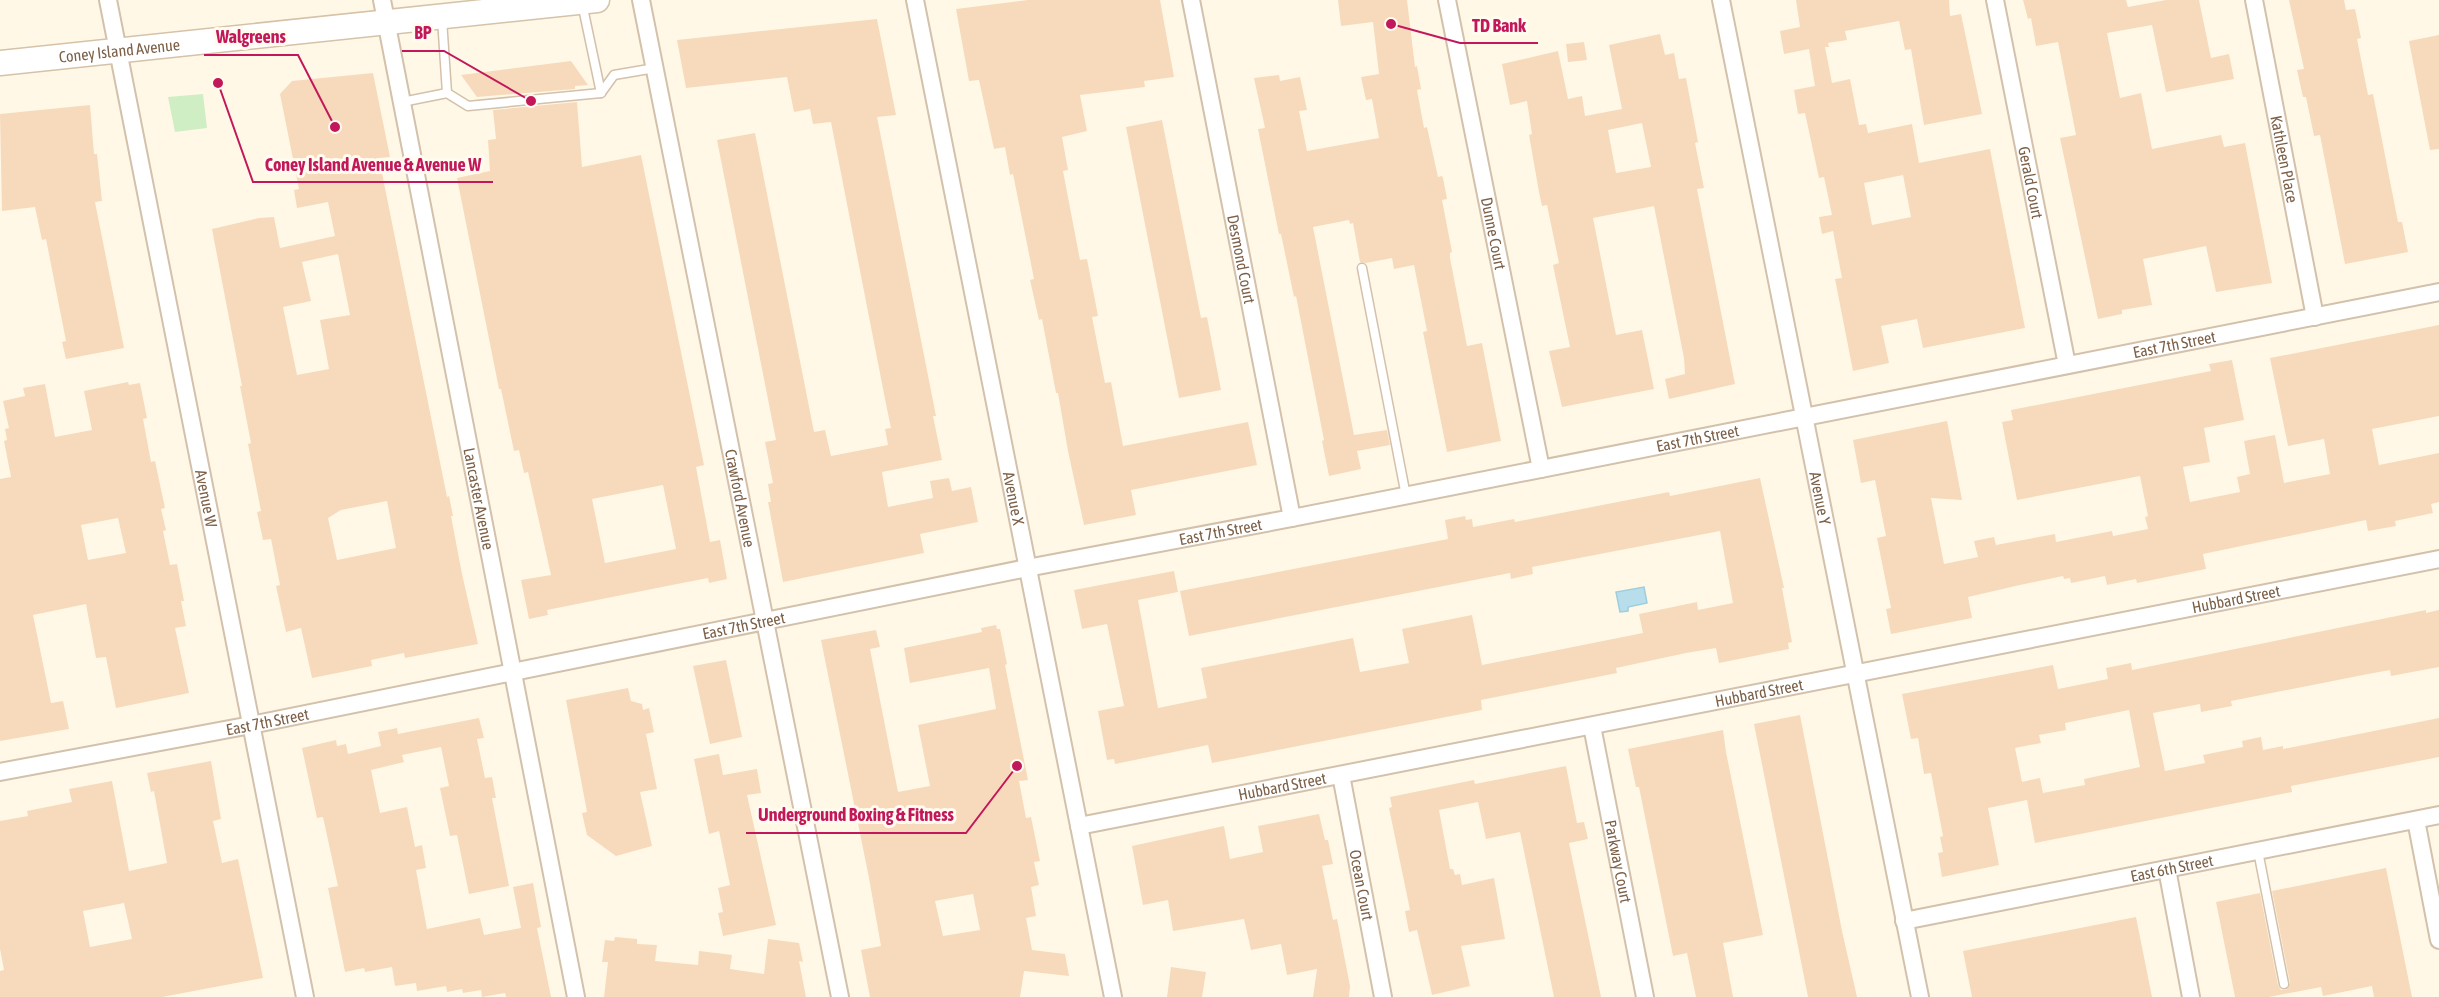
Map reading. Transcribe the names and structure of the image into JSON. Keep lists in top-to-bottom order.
{
  "streets": {
    "main road": ["Coney Island Avenue"],
    "street": [
      "Kathleen Place",
      "Gerald Court",
      "Dunne Court",
      "Desmond Court",
      "East 7th Street",
      "Lancaster Avenue",
      "Crawford Avenue",
      "Avenue X",
      "Avenue Y",
      "Avenue W",
      "Hubbard Street",
      "Parkway Court",
      "East 6th Street",
      "Ocean Court"
    ]
  },
  "crossings": [
    ["Coney Island Avenue", "Lancaster Avenue"],
    ["Coney Island Avenue", "Avenue W"],
    ["Kathleen Place", "East 7th Street"],
    ["Gerald Court", "East 7th Street"],
    ["Dunne Court", "East 7th Street"],
    ["Desmond Court", "East 7th Street"],
    ["East 7th Street", "Lancaster Avenue"],
    ["East 7th Street", "Crawford Avenue"],
    ["East 7th Street", "Avenue X"],
    ["East 7th Street", "Avenue Y"],
    ["East 7th Street", "Avenue W"],
    ["Avenue X", "Hubbard Street"],
    ["Avenue Y", "Hubbard Street"],
    ["Avenue Y", "East 6th Street"],
    ["Hubbard Street", "Parkway Court"],
    ["Hubbard Street", "Ocean Court"]
  ],
  "places": [
    "TD Bank",
    "Coney Island Avenue & Avenue W",
    "BP",
    "Walgreens",
    "Underground Boxing & Fitness"
  ]
}
